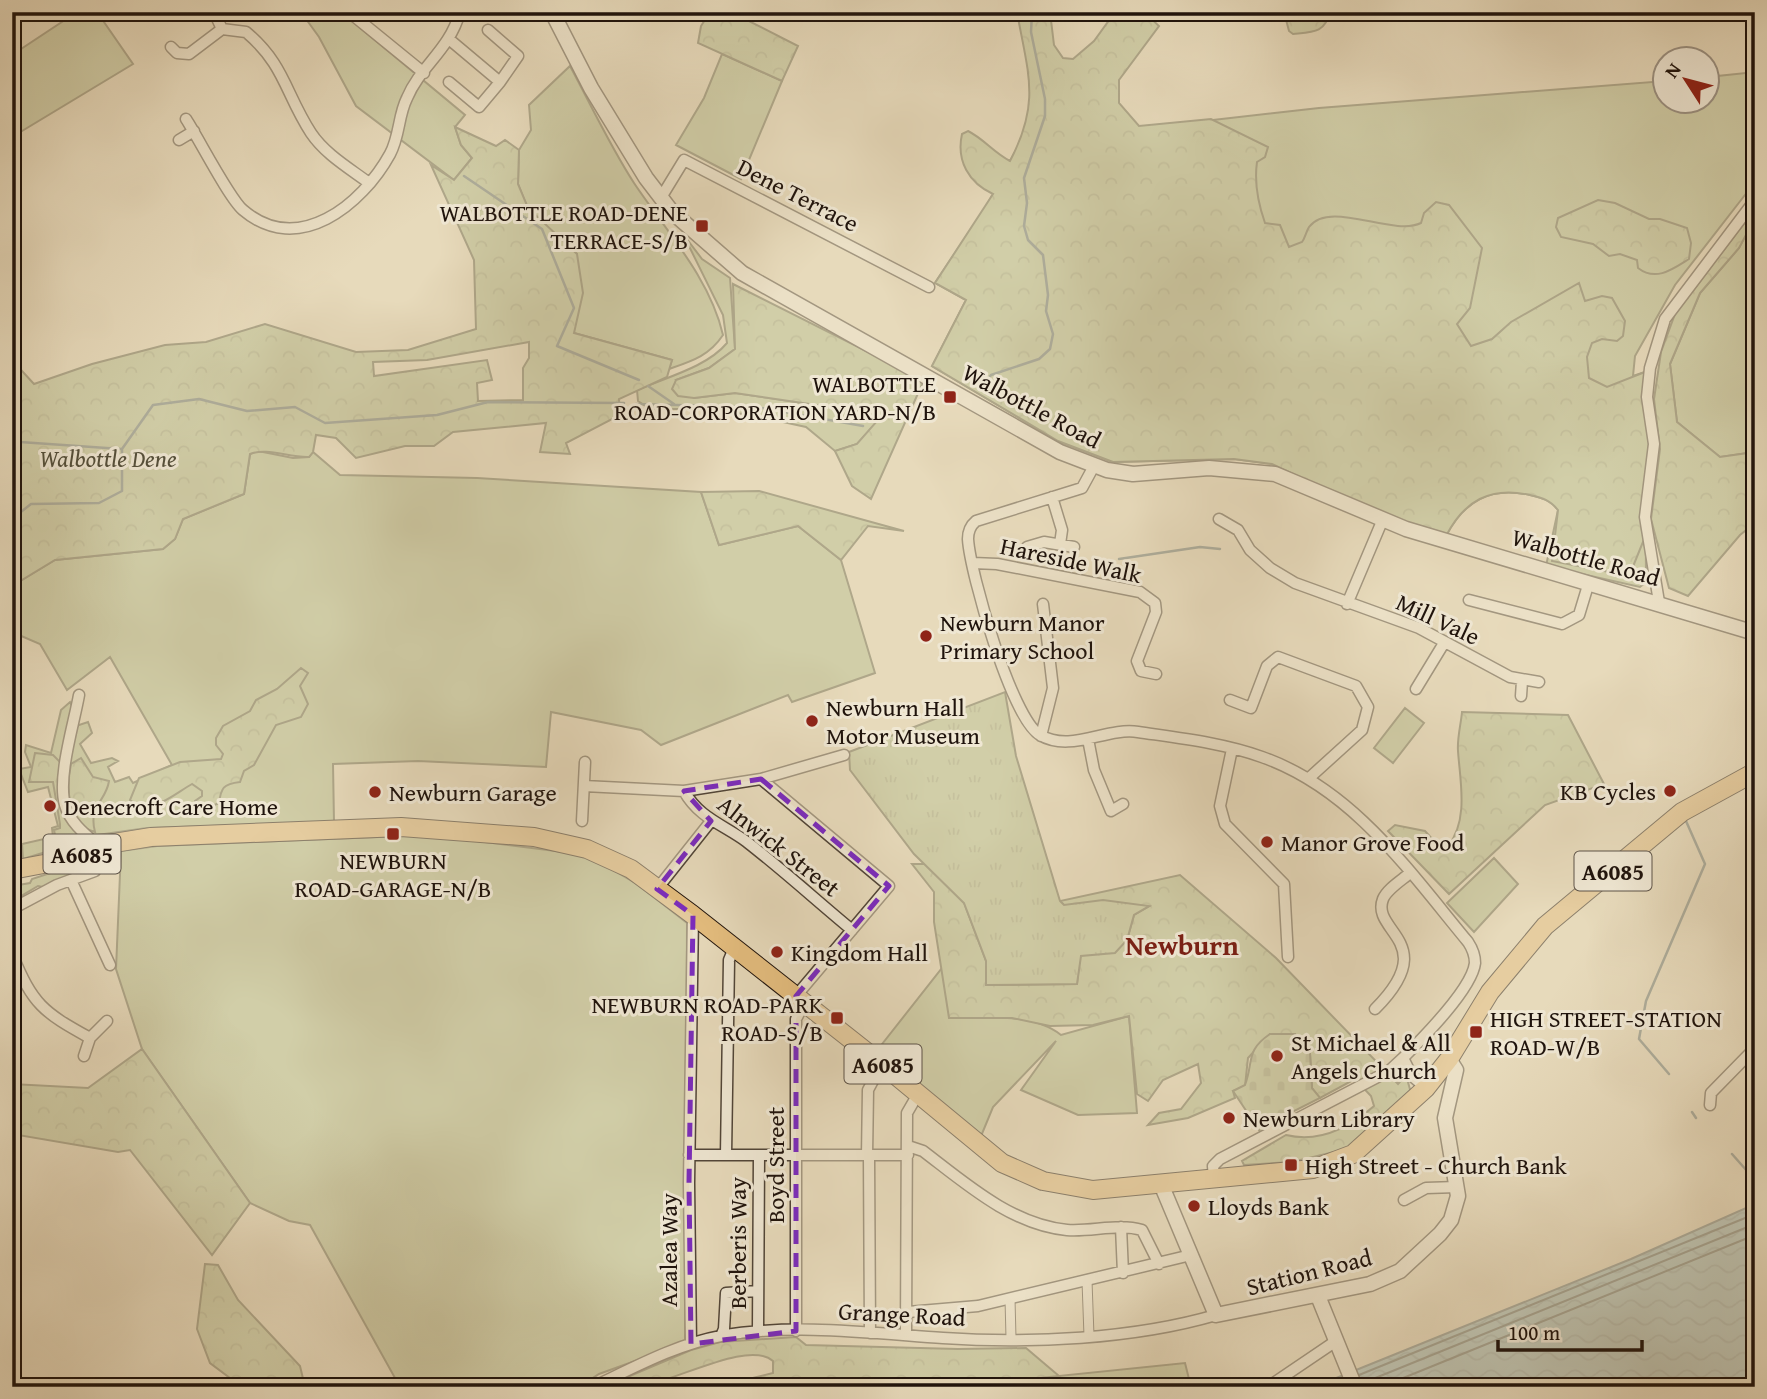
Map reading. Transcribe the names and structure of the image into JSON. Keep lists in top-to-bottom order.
{
  "streets": {
    "main road": ["A6085"],
    "street": [
      "Dene Terrace",
      "Walbottle Road",
      "Hareside Walk",
      "Mill Vale",
      "Alnwick Street",
      "Boyd Street",
      "Berberis Way",
      "Azalea Way",
      "Station Road",
      "Grange Road"
    ]
  },
  "crossings": [
    ["Dene Terrace", "Walbottle Road"],
    ["A6085", "Boyd Street"],
    ["A6085", "Azalea Way"],
    ["A6085", "Station Road"],
    ["Boyd Street", "Grange Road"],
    ["Berberis Way", "Grange Road"],
    ["Azalea Way", "Grange Road"],
    ["Station Road", "Grange Road"]
  ],
  "districts": ["Newburn"],
  "parks": ["Walbottle Dene"],
  "places": {
    "transit": [
      "WALBOTTLE ROAD-DENE TERRACE-S/B",
      "WALBOTTLE ROAD-CORPORATION YARD-N/B",
      "NEWBURN ROAD-GARAGE-N/B",
      "NEWBURN ROAD-PARK ROAD-S/B",
      "HIGH STREET-STATION ROAD-W/B",
      "High Street - Church Bank"
    ],
    "other": [
      "Newburn Manor Primary School",
      "Newburn Hall Motor Museum",
      "KB Cycles",
      "Newburn Garage",
      "Denecroft Care Home",
      "Manor Grove Food",
      "Kingdom Hall",
      "St Michael & All Angels Church",
      "Newburn Library",
      "Lloyds Bank"
    ]
  },
  "scale_bar": "100 m",
  "north": "top left"
}
